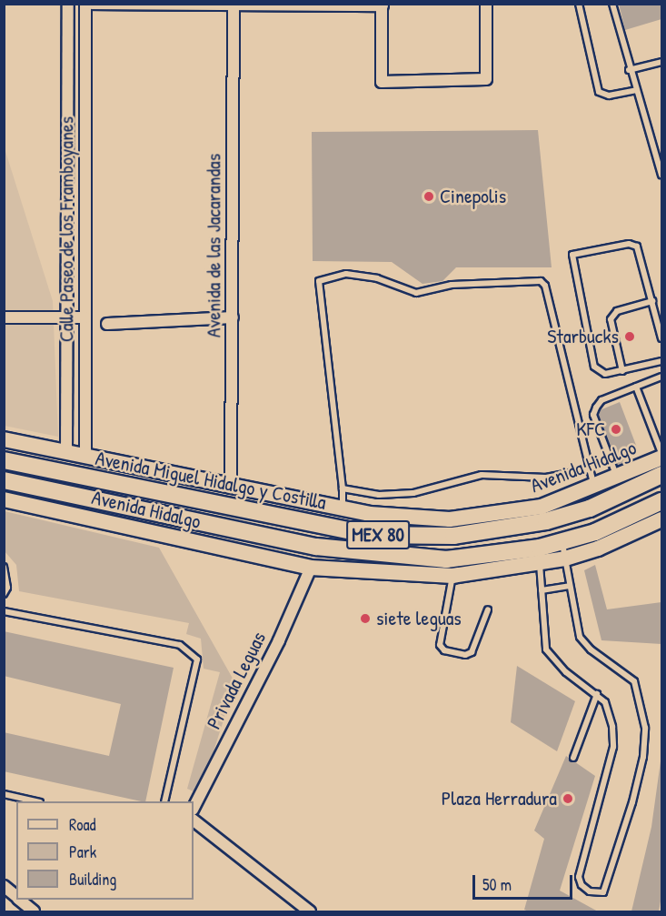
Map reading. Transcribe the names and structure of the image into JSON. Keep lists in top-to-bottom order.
{
  "streets": {
    "main road": ["Avenida Miguel Hidalgo y Costilla", "MEX 80"],
    "street": [
      "Calle Paseo de los Framboyanes",
      "Avenida de las Jacarandas",
      "Avenida Hidalgo",
      "Privada Leguas"
    ]
  },
  "crossings": [
    ["Calle Paseo de los Framboyanes", "Avenida Hidalgo"],
    ["Avenida de las Jacarandas", "Avenida Hidalgo"],
    ["Avenida Hidalgo", "Avenida Miguel Hidalgo y Costilla"],
    ["Avenida Hidalgo", "Privada Leguas"]
  ],
  "places": [
    "Cinepolis",
    "Starbucks",
    "KFC",
    "siete leguas",
    "Plaza Herradura"
  ],
  "legend": ["Road", "Park", "Building"],
  "scale_bar": "50 m"
}
